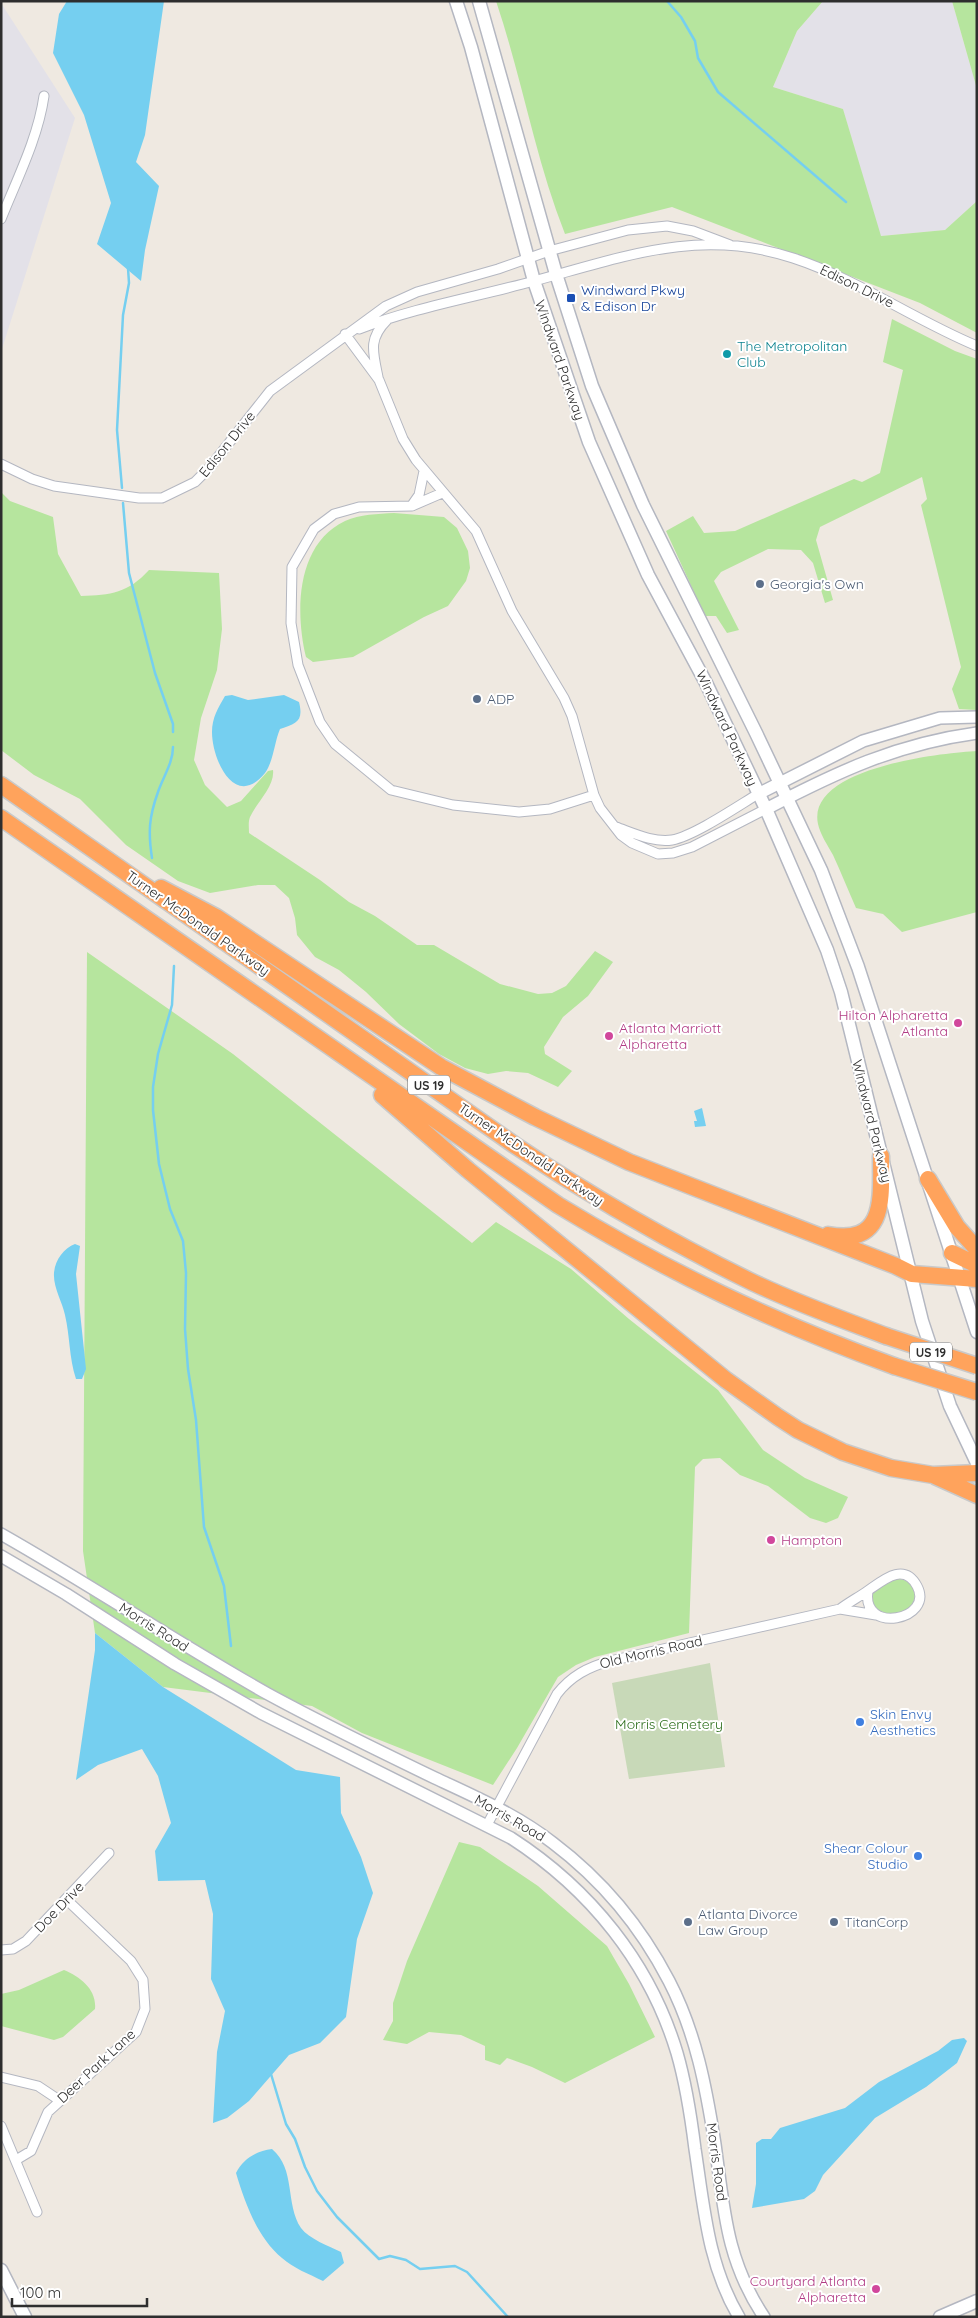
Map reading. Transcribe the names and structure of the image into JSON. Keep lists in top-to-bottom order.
{
  "streets": {
    "highway": ["Turner McDonald Parkway", "US 19"],
    "main road": ["Windward Parkway"],
    "street": [
      "Edison Drive",
      "Morris Road",
      "Old Morris Road",
      "Doe Drive",
      "Deer Park Lane"
    ]
  },
  "crossings": [
    ["Edison Drive", "Windward Parkway"],
    ["Morris Road", "Old Morris Road"],
    ["Doe Drive", "Deer Park Lane"]
  ],
  "parks": ["Morris Cemetery"],
  "places": {
    "transit": ["Windward Pkwy & Edison Dr"],
    "other": [
      "The Metropolitan Club",
      "Georgia's Own",
      "ADP",
      "Hilton Alpharetta Atlanta",
      "Atlanta Marriott Alpharetta",
      "Hampton",
      "Skin Envy Aesthetics",
      "Shear Colour Studio",
      "Atlanta Divorce Law Group",
      "TitanCorp",
      "Courtyard Atlanta Alpharetta"
    ]
  },
  "scale_bar": "100 m"
}
